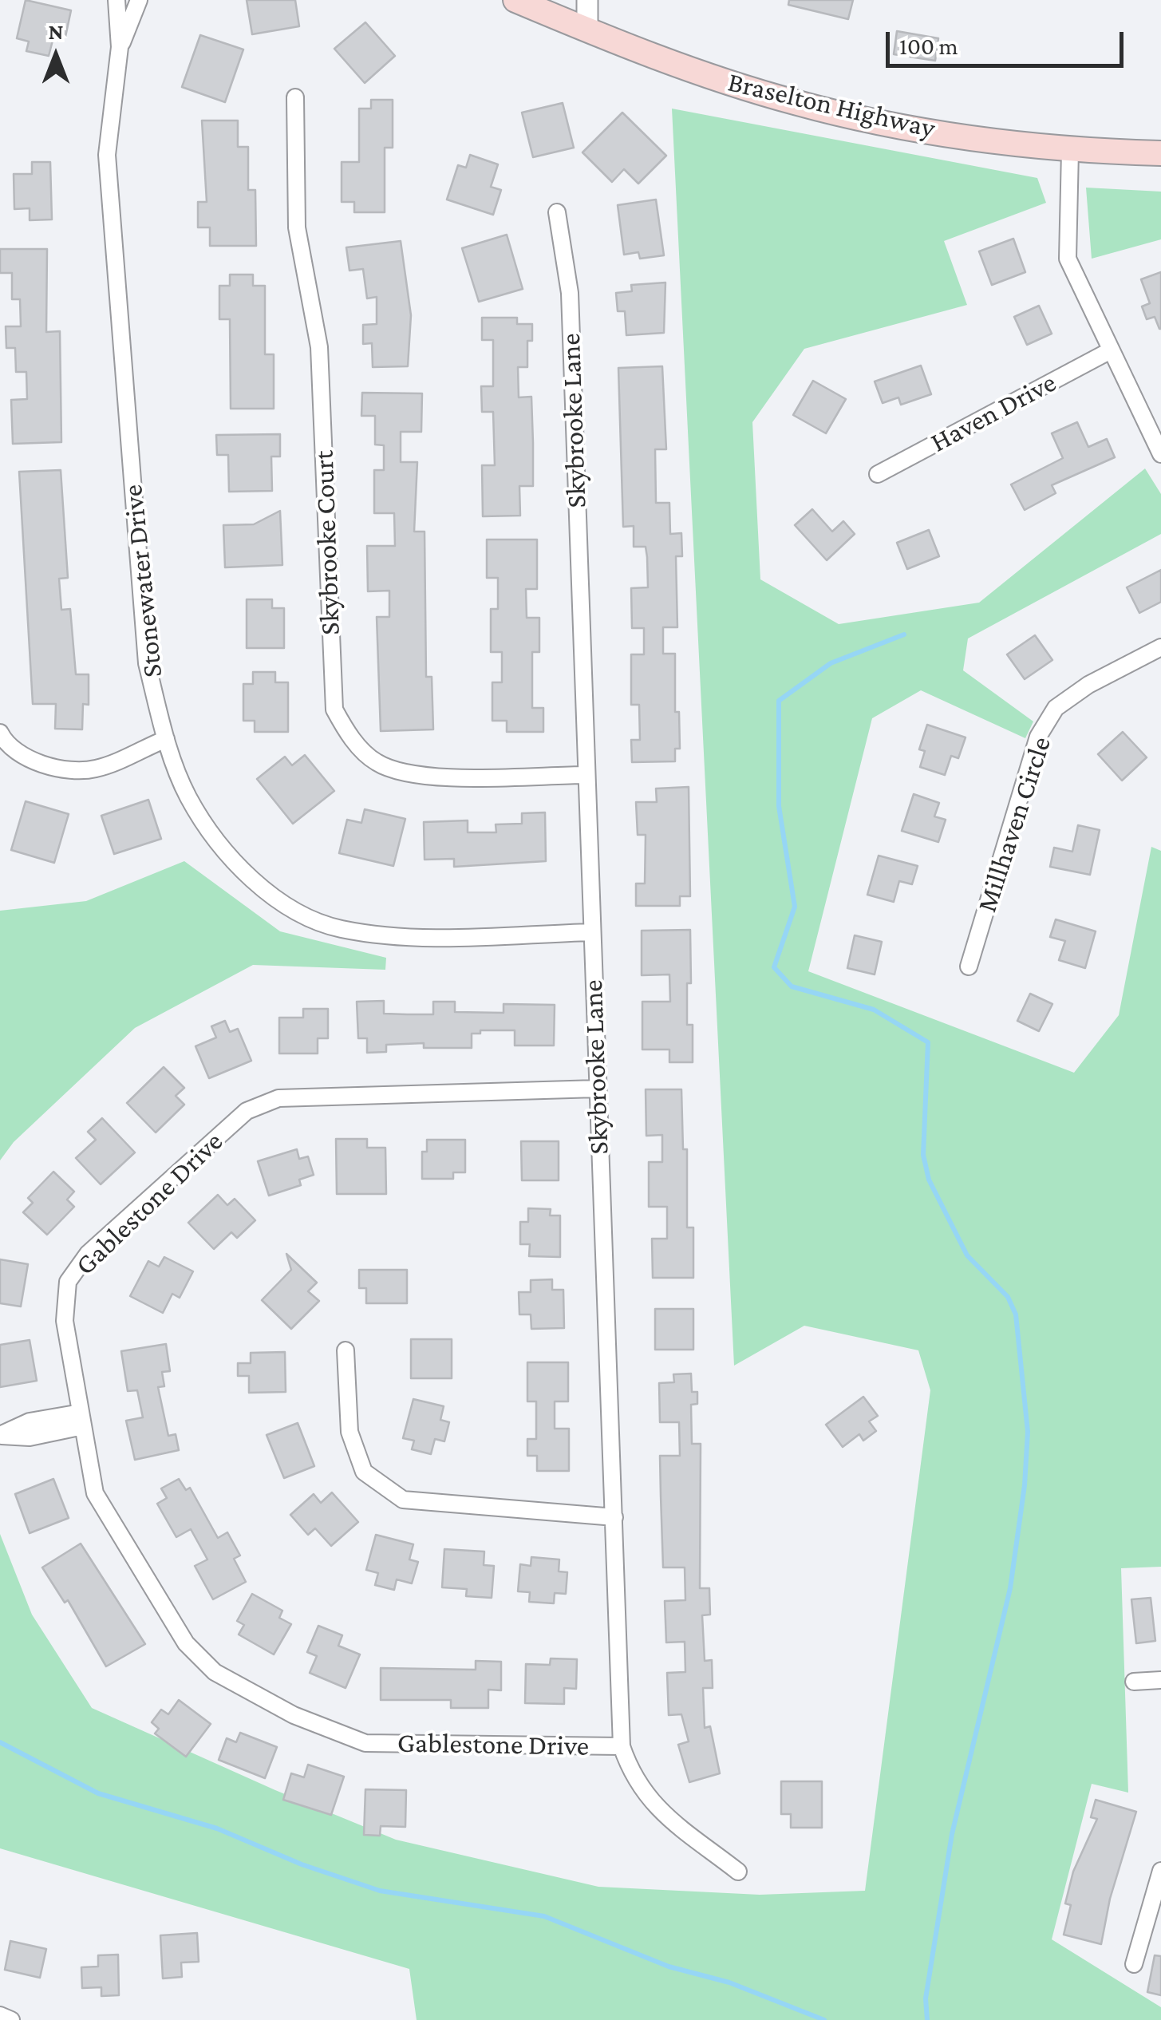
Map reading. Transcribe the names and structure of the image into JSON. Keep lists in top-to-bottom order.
{
  "streets": {
    "main road": ["Braselton Highway"],
    "street": [
      "Haven Drive",
      "Skybrooke Lane",
      "Skybrooke Court",
      "Stonewater Drive",
      "Millhaven Circle",
      "Gablestone Drive"
    ]
  },
  "crossings": [
    ["Skybrooke Lane", "Skybrooke Court"],
    ["Skybrooke Lane", "Stonewater Drive"],
    ["Skybrooke Lane", "Gablestone Drive"]
  ],
  "scale_bar": "100 m",
  "north": "top"
}
